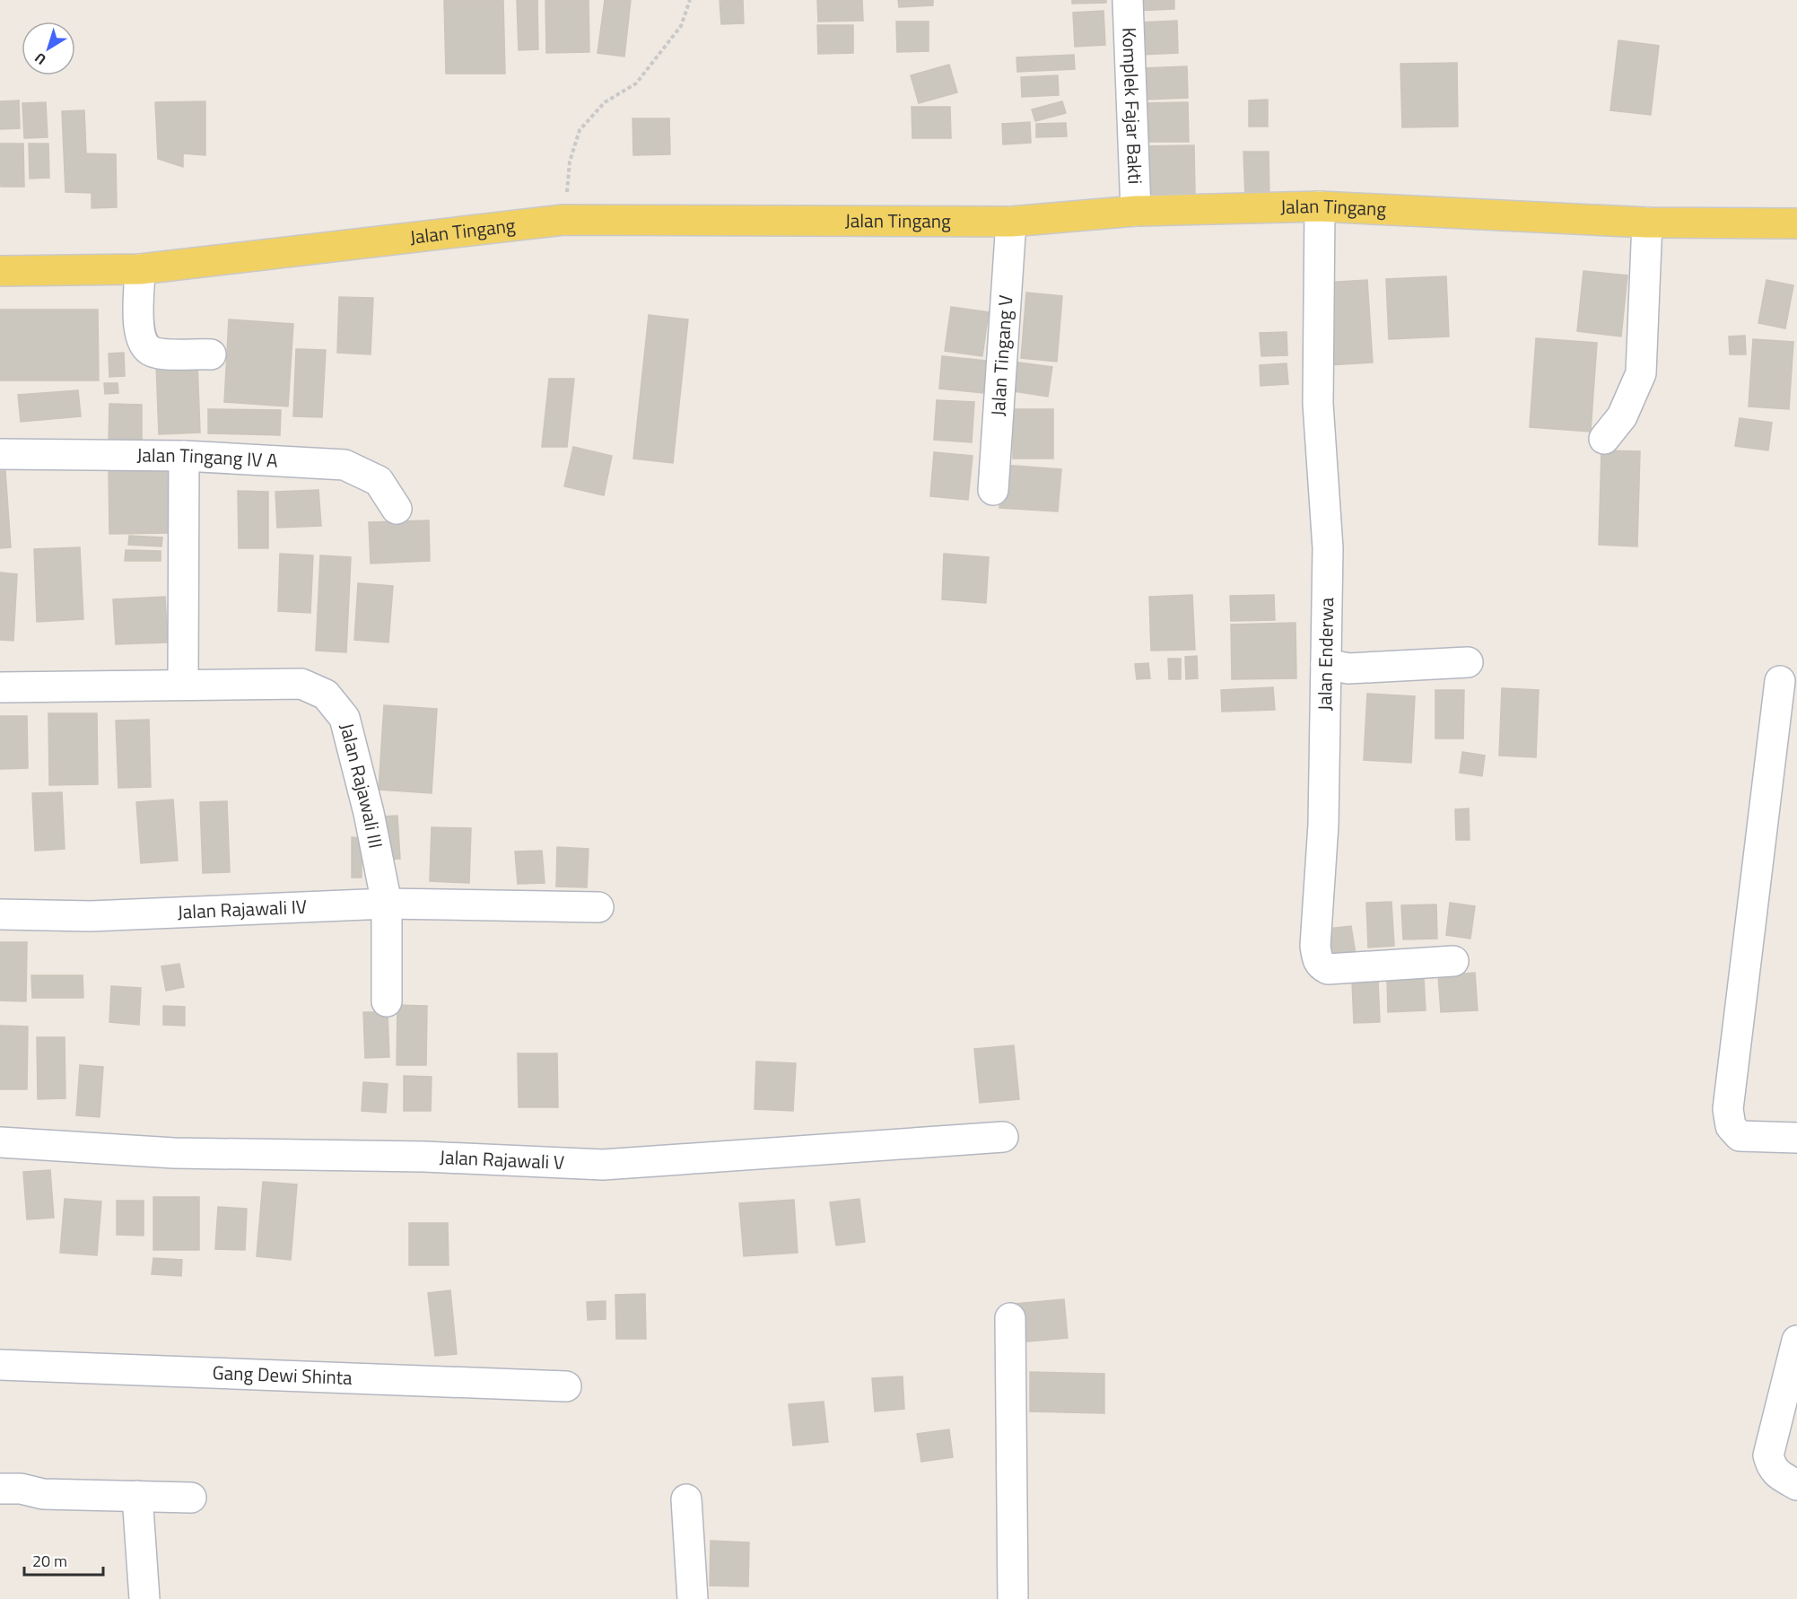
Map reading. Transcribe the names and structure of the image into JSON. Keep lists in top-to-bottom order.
{
  "streets": {
    "main road": ["Jalan Tingang"],
    "street": [
      "Komplek Fajar Bakti",
      "Jalan Tingang V",
      "Jalan Tingang IV A",
      "Jalan Enderwa",
      "Jalan Rajawali III",
      "Jalan Rajawali IV",
      "Jalan Rajawali V",
      "Gang Dewi Shinta"
    ]
  },
  "crossings": [
    ["Komplek Fajar Bakti", "Jalan Tingang"],
    ["Jalan Tingang", "Jalan Tingang V"],
    ["Jalan Tingang", "Jalan Enderwa"],
    ["Jalan Rajawali III", "Jalan Rajawali IV"]
  ],
  "scale_bar": "20 m",
  "north": "bottom left"
}
